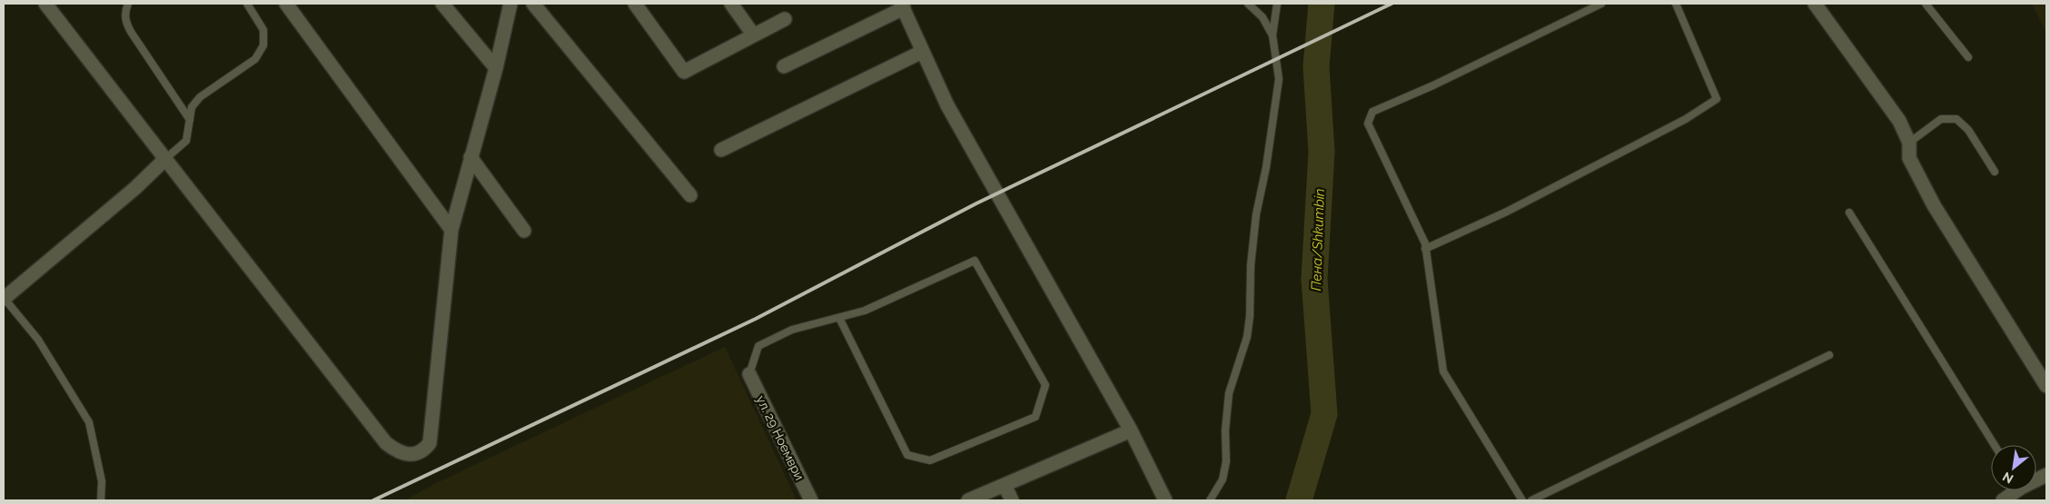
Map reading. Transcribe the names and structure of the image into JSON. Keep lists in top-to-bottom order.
{
  "streets": {
    "street": ["ул. 29 Ноември"]
  },
  "water": ["Пена/Shkumbin"],
  "north": "bottom left"
}
